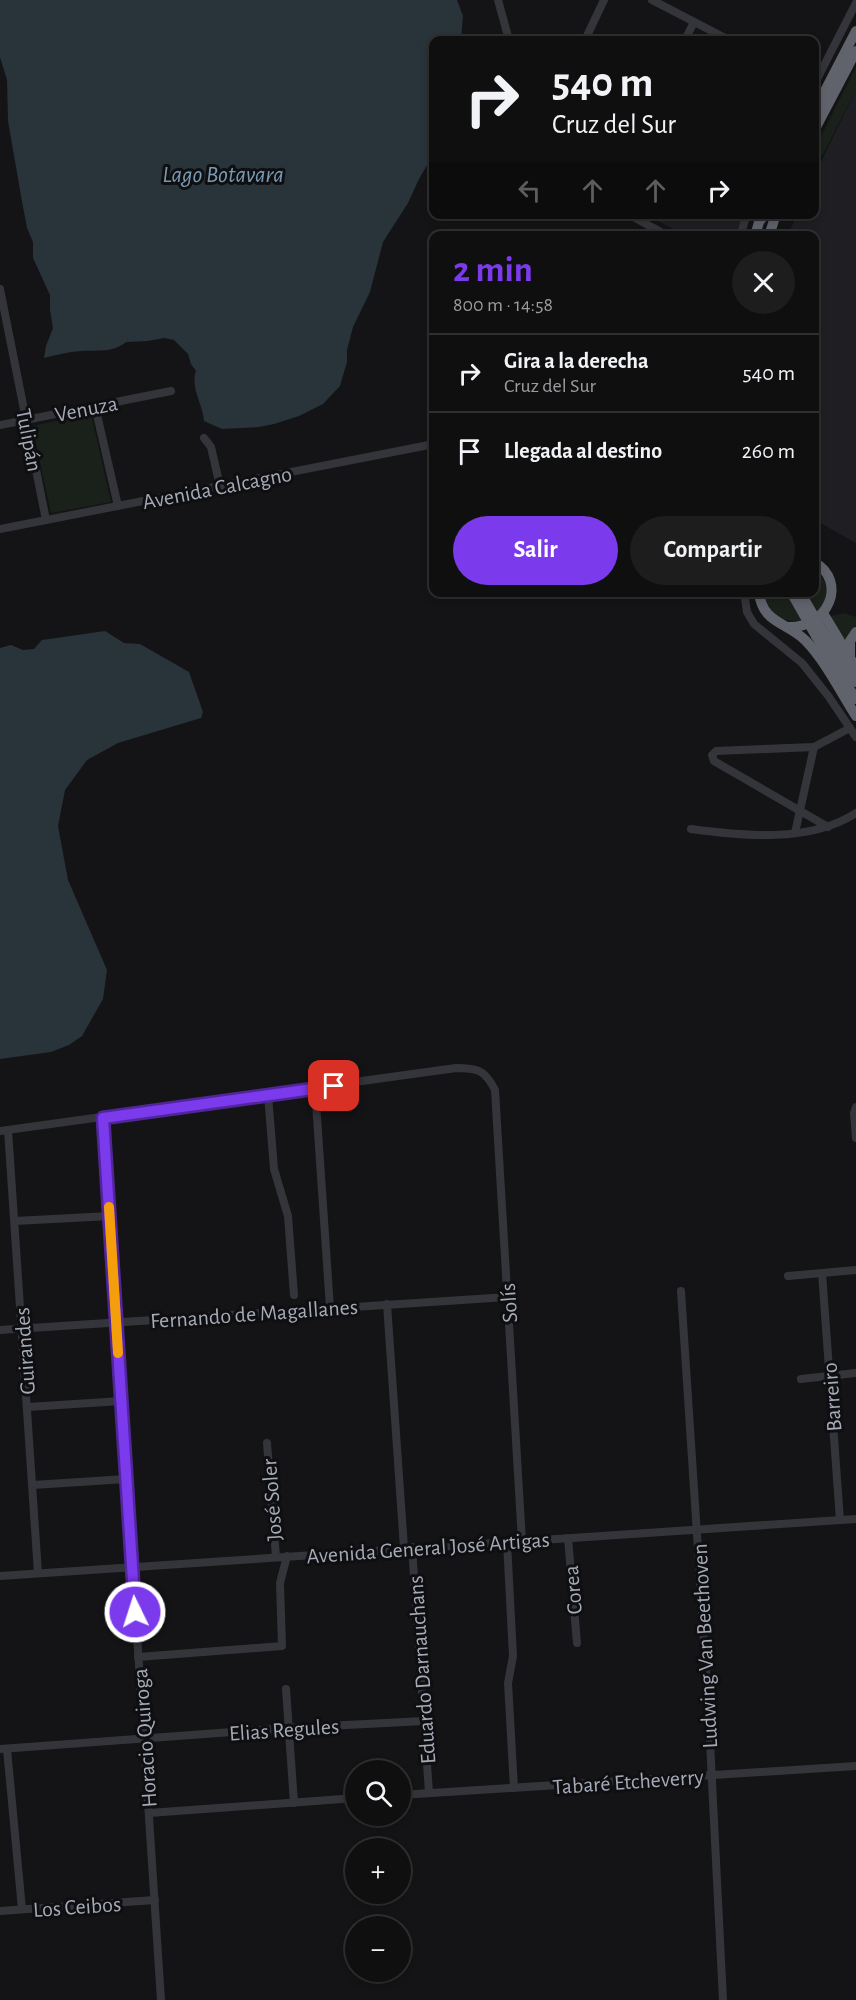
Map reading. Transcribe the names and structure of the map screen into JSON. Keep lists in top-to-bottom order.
{
  "streets": {
    "street": [
      "Venuza",
      "Tulipán",
      "Avenida Calcagno",
      "Solís",
      "Fernando de Magallanes",
      "Guirandes",
      "Barreiro",
      "José Soler",
      "Avenida General José Artigas",
      "Corea",
      "Ludwing Van Beethoven",
      "Eduardo Darnauchans",
      "Elias Regules",
      "Horacio Quiroga",
      "Tabaré Etcheverry",
      "Los Ceibos"
    ]
  },
  "crossings": [
    ["Venuza", "Tulipán"],
    ["Tulipán", "Avenida Calcagno"],
    ["Solís", "Fernando de Magallanes"],
    ["Solís", "Avenida General José Artigas"],
    ["Fernando de Magallanes", "Guirandes"],
    ["Fernando de Magallanes", "Eduardo Darnauchans"],
    ["Fernando de Magallanes", "Horacio Quiroga"],
    ["Guirandes", "Avenida General José Artigas"],
    ["Barreiro", "Avenida General José Artigas"],
    ["José Soler", "Avenida General José Artigas"],
    ["Avenida General José Artigas", "Corea"],
    ["Avenida General José Artigas", "Ludwing Van Beethoven"],
    ["Avenida General José Artigas", "Eduardo Darnauchans"],
    ["Avenida General José Artigas", "Horacio Quiroga"],
    ["Ludwing Van Beethoven", "Tabaré Etcheverry"],
    ["Eduardo Darnauchans", "Elias Regules"],
    ["Eduardo Darnauchans", "Tabaré Etcheverry"],
    ["Elias Regules", "Horacio Quiroga"],
    ["Horacio Quiroga", "Los Ceibos"]
  ],
  "water": ["Lago Botavara"],
  "page": {
    "turn": ["540 m", "Cruz del Sur"],
    "heading": ["2 min", "800 m · 14:58"],
    "list": [
      {
        "name": "Gira a la derecha",
        "note": "Cruz del Sur",
        "value": "540 m"
      },
      {
        "name": "Llegada al destino",
        "value": "260 m"
      }
    ],
    "buttons": ["Salir", "Compartir"],
    "map_buttons": ["+", "−"]
  }
}
